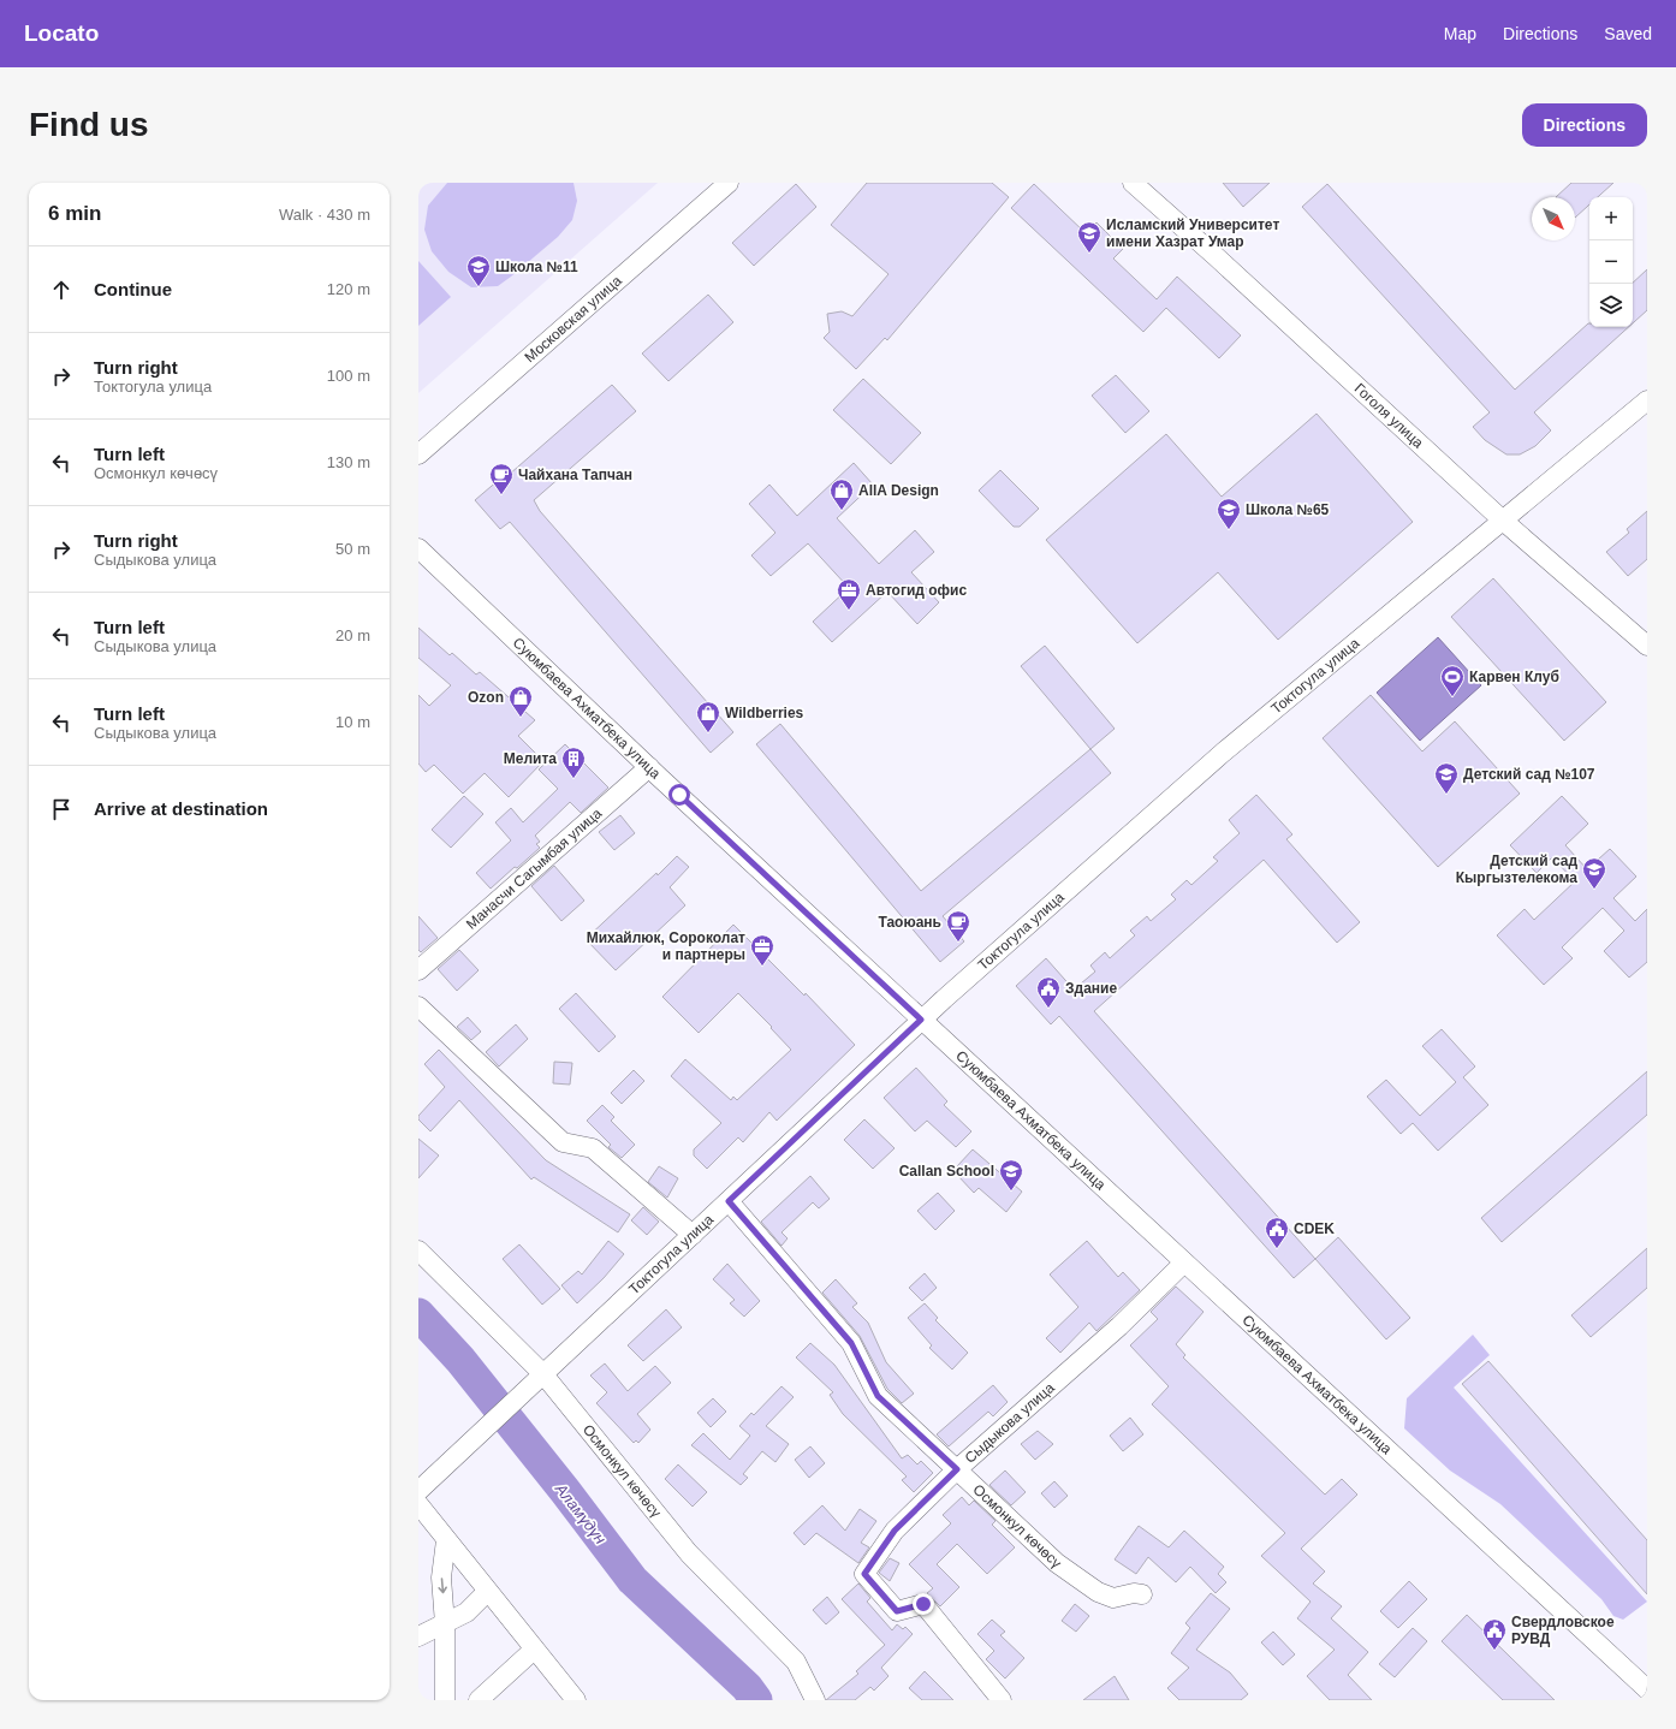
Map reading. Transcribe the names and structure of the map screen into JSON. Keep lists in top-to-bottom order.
{
  "streets": {
    "street": [
      "Московская улица",
      "Гоголя улица",
      "Токтогула улица",
      "Суюмбаева Ахматбека улица",
      "Манасчи Сагымбая улица",
      "Сыдыкова улица",
      "Осмонкул көчөсү"
    ]
  },
  "crossings": [
    ["Гоголя улица", "Токтогула улица"],
    ["Токтогула улица", "Суюмбаева Ахматбека улица"],
    ["Токтогула улица", "Осмонкул көчөсү"],
    ["Суюмбаева Ахматбека улица", "Манасчи Сагымбая улица"],
    ["Суюмбаева Ахматбека улица", "Сыдыкова улица"],
    ["Сыдыкова улица", "Осмонкул көчөсү"]
  ],
  "water": ["Аламүдүн"],
  "places": {
    "school or university": [
      "Исламский Университет имени Хазрат Умар",
      "Школа №11",
      "Школа №65",
      "Детский сад №107",
      "Детский сад Кыргызтелекома",
      "Callan School"
    ],
    "cafe": ["Чайхана Тапчан", "Таоюань"],
    "shop": ["AllA Design", "Ozon", "Wildberries"],
    "office": ["Автогид офис", "Михайлюк, Сороколат и партнеры"],
    "sports": ["Карвен Клуб"],
    "building": ["Мелита"],
    "public building": ["Здание", "CDEK", "Свердловское РУВД"]
  },
  "north": "bottom right",
  "page": {
    "header": "Locato",
    "nav": ["Map", "Directions", "Saved"],
    "buttons": "Directions",
    "title": "Find us",
    "heading": ["6 min", "Walk · 430 m"],
    "map_buttons": ["+", "−"],
    "list": [
      ["Continue", "120 m"],
      ["Turn right", "Токтогула улица", "100 m"],
      ["Turn left", "Осмонкул көчөсү", "130 m"],
      ["Turn right", "Сыдыкова улица", "50 m"],
      ["Turn left", "Сыдыкова улица", "20 m"],
      ["Turn left", "Сыдыкова улица", "10 m"],
      "Arrive at destination"
    ]
  }
}
